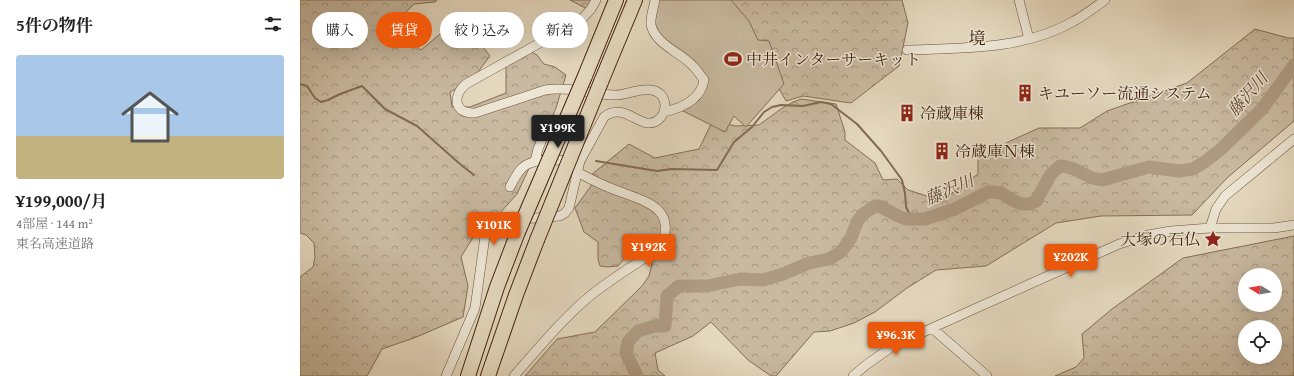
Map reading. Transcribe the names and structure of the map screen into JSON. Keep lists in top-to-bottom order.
{
  "districts": ["境"],
  "water": ["藤沢川"],
  "places": {
    "sports": ["中井インターサーキット"],
    "building": ["キユーソー流通システム", "冷蔵庫棟", "冷蔵庫Ｎ棟"],
    "place": ["大塚の石仏"]
  },
  "north": "left",
  "page": {
    "heading": "5件の物件",
    "chip": [
      "購入",
      "賃貸",
      "絞り込み",
      "新着"
    ],
    "list": [
      {
        "name": "¥199,000/月",
        "note": "4部屋 · 144 m² · 東名高速道路"
      }
    ],
    "price": [
      "¥199K",
      "¥101K",
      "¥192K",
      "¥202K",
      "¥96.3K"
    ]
  }
}
